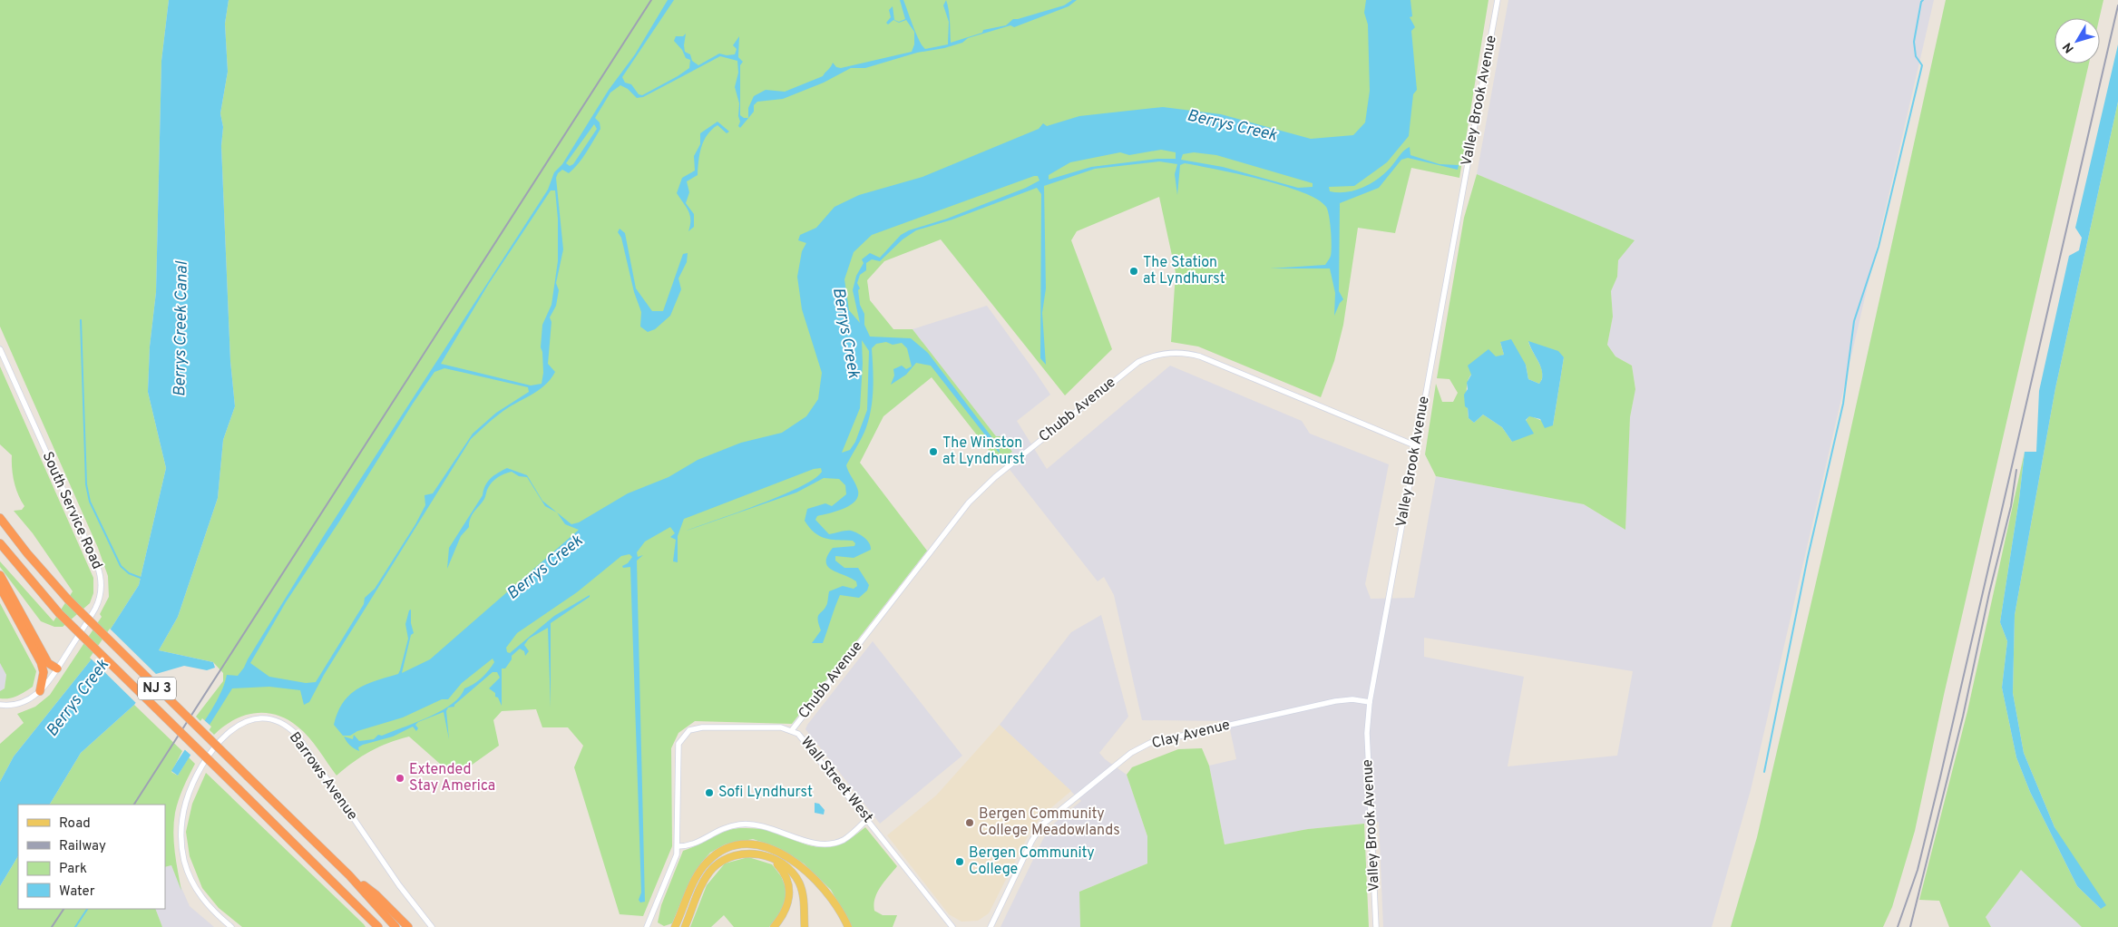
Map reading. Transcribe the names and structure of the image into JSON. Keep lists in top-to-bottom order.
{
  "streets": {
    "highway": ["NJ 3"],
    "street": [
      "Valley Brook Avenue",
      "Chubb Avenue",
      "South Service Road",
      "Clay Avenue",
      "Barrows Avenue",
      "Wall Street West"
    ]
  },
  "crossings": [
    ["Valley Brook Avenue", "Chubb Avenue"],
    ["Valley Brook Avenue", "Clay Avenue"],
    ["Chubb Avenue", "Wall Street West"]
  ],
  "water": ["Berrys Creek", "Berrys Creek Canal"],
  "places": [
    "The Station at Lyndhurst",
    "The Winston at Lyndhurst",
    "Extended Stay America",
    "Sofi Lyndhurst",
    "Bergen Community College Meadowlands",
    "Bergen Community College"
  ],
  "legend": [
    "Road",
    "Railway",
    "Park",
    "Water"
  ],
  "north": "bottom left"
}
